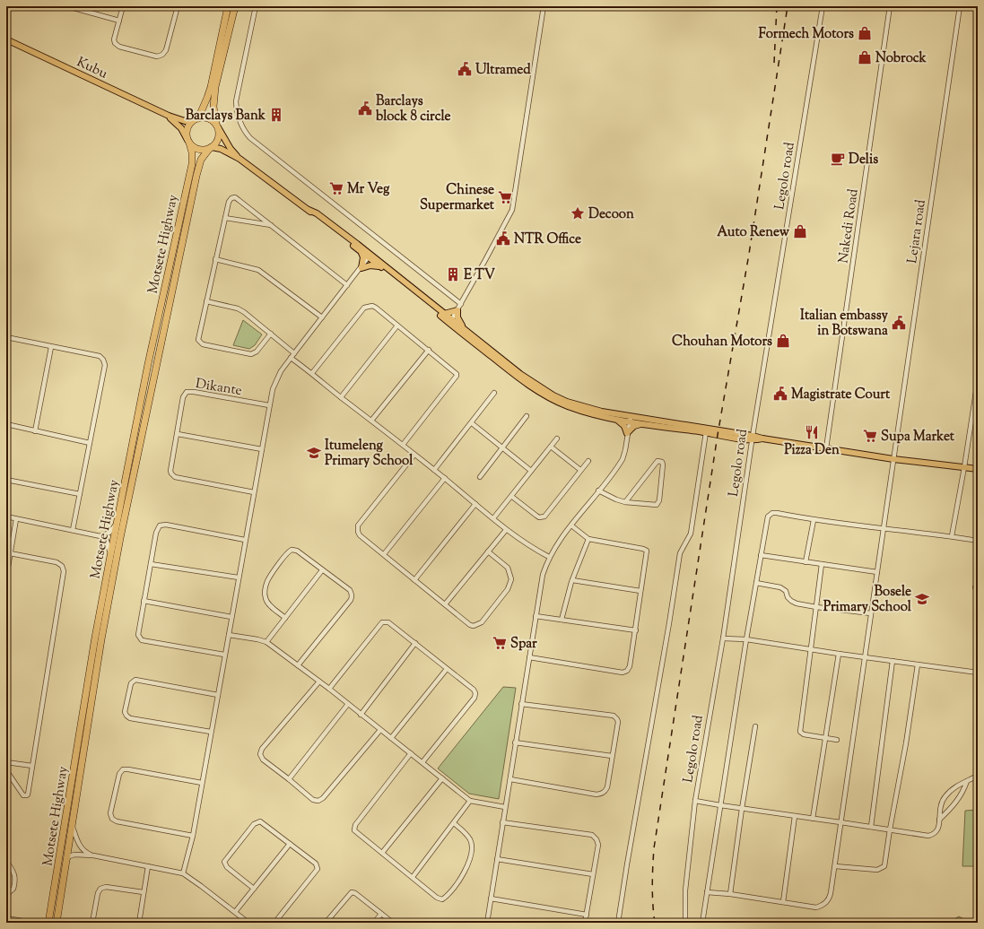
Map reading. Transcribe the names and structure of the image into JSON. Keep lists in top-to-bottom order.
{
  "streets": {
    "highway": ["Motsete Highway"],
    "main road": ["Kubu"],
    "street": [
      "Legolo road",
      "Nakedi Road",
      "Lejara road",
      "Dikante"
    ]
  },
  "crossings": [
    ["Kubu", "Motsete Highway"]
  ],
  "places": {
    "shop": [
      "Formech Motors",
      "Nobrock",
      "Auto Renew",
      "Chouhan Motors"
    ],
    "public building": [
      "Ultramed",
      "Barclays block 8 circle",
      "NTR Office",
      "Italian embassy in Botswana",
      "Magistrate Court"
    ],
    "building": ["Barclays Bank", "E TV"],
    "cafe": ["Delis"],
    "supermarket": [
      "Mr Veg",
      "Chinese Supermarket",
      "Supa Market",
      "Spar"
    ],
    "place": ["Decoon"],
    "restaurant": ["Pizza Den"],
    "school or university": ["Itumeleng Primary School", "Bosele Primary School"]
  }
}
